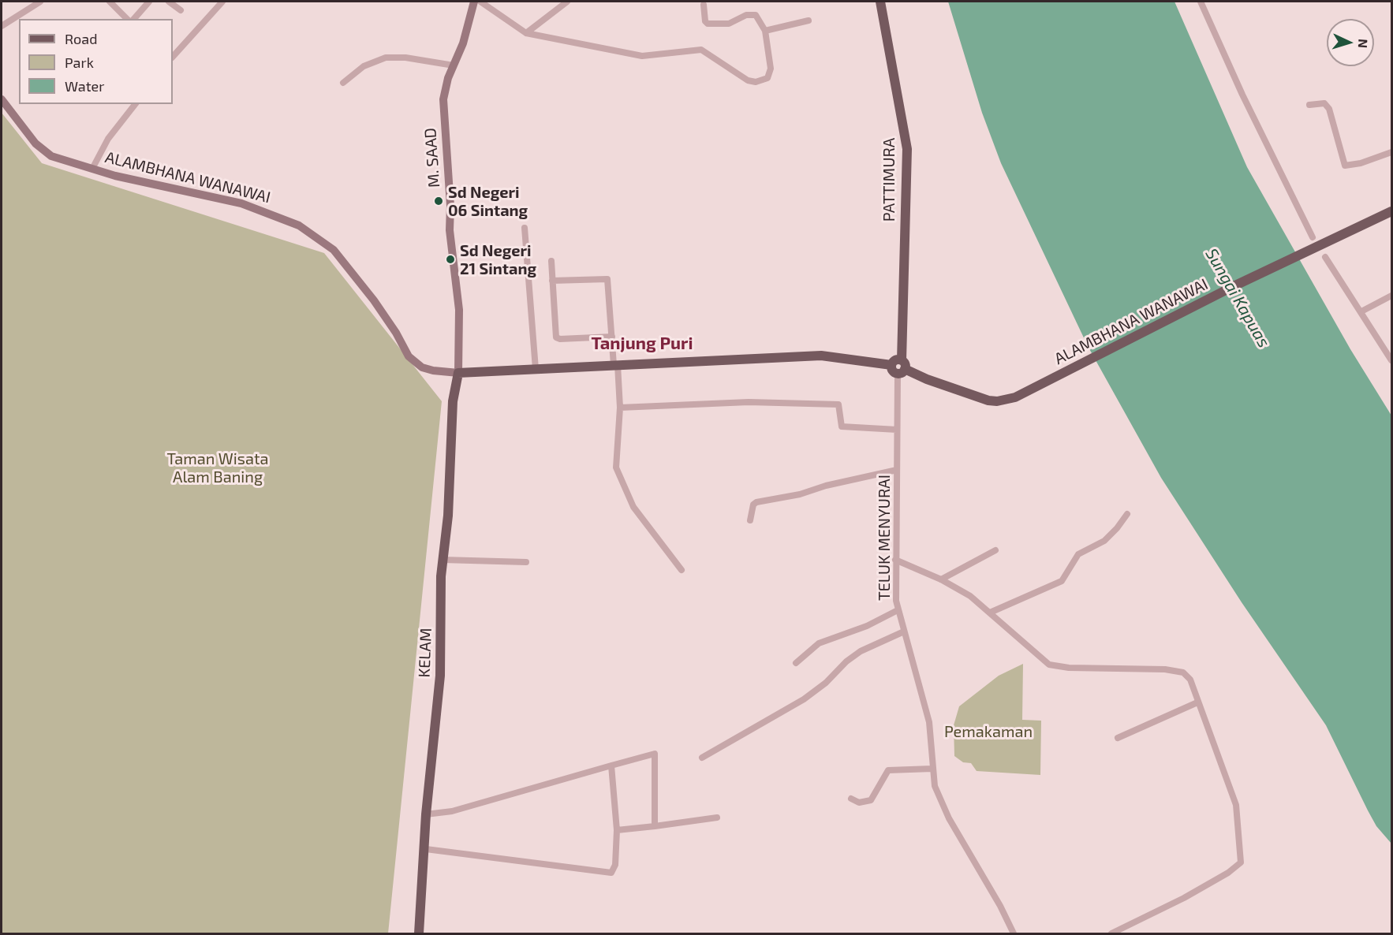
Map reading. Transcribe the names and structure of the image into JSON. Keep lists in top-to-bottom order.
{
  "streets": {
    "main road": ["ALAMBHANA WANAWAI", "PATTIMURA", "KELAM"],
    "street": ["M. SAAD", "TELUK MENYURAI"]
  },
  "crossings": [
    ["M. SAAD", "ALAMBHANA WANAWAI"],
    ["M. SAAD", "KELAM"],
    ["ALAMBHANA WANAWAI", "PATTIMURA"],
    ["ALAMBHANA WANAWAI", "TELUK MENYURAI"],
    ["ALAMBHANA WANAWAI", "KELAM"],
    ["PATTIMURA", "TELUK MENYURAI"]
  ],
  "districts": ["Tanjung Puri"],
  "water": ["Sungai Kapuas"],
  "parks": ["Taman Wisata Alam Baning", "Pemakaman"],
  "places": ["Sd Negeri 06 Sintang", "Sd Negeri 21 Sintang"],
  "legend": ["Road", "Park", "Water"],
  "north": "right"
}
